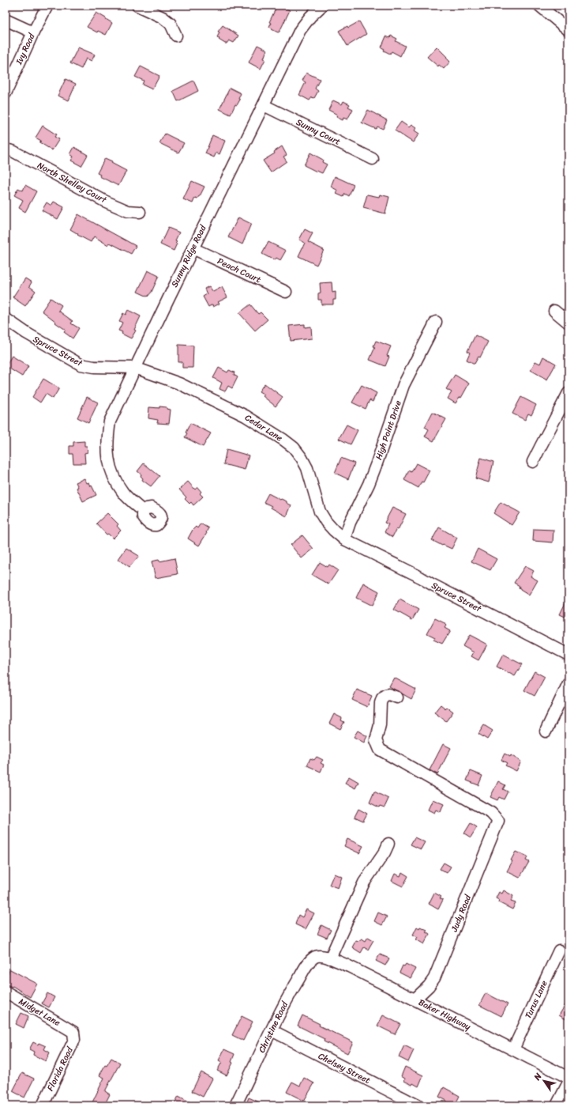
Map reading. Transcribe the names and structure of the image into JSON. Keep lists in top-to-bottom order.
{
  "streets": {
    "street": [
      "Ivy Road",
      "Sunny Court",
      "North Shelley Court",
      "Sunny Ridge Road",
      "Peach Court",
      "Spruce Street",
      "Cedar Lane",
      "High Point Drive",
      "Judy Road",
      "Turus Lane",
      "Midget Lane",
      "Baker Highway",
      "Christine Road",
      "Chelsey Street",
      "Florida Road"
    ]
  },
  "crossings": [
    ["Sunny Court", "Sunny Ridge Road"],
    ["Sunny Ridge Road", "Peach Court"],
    ["Sunny Ridge Road", "Spruce Street"],
    ["Sunny Ridge Road", "Cedar Lane"],
    ["Spruce Street", "Cedar Lane"],
    ["Spruce Street", "High Point Drive"],
    ["Cedar Lane", "High Point Drive"],
    ["Judy Road", "Baker Highway"],
    ["Turus Lane", "Baker Highway"],
    ["Midget Lane", "Florida Road"],
    ["Baker Highway", "Christine Road"],
    ["Christine Road", "Chelsey Street"]
  ],
  "north": "top left"
}
